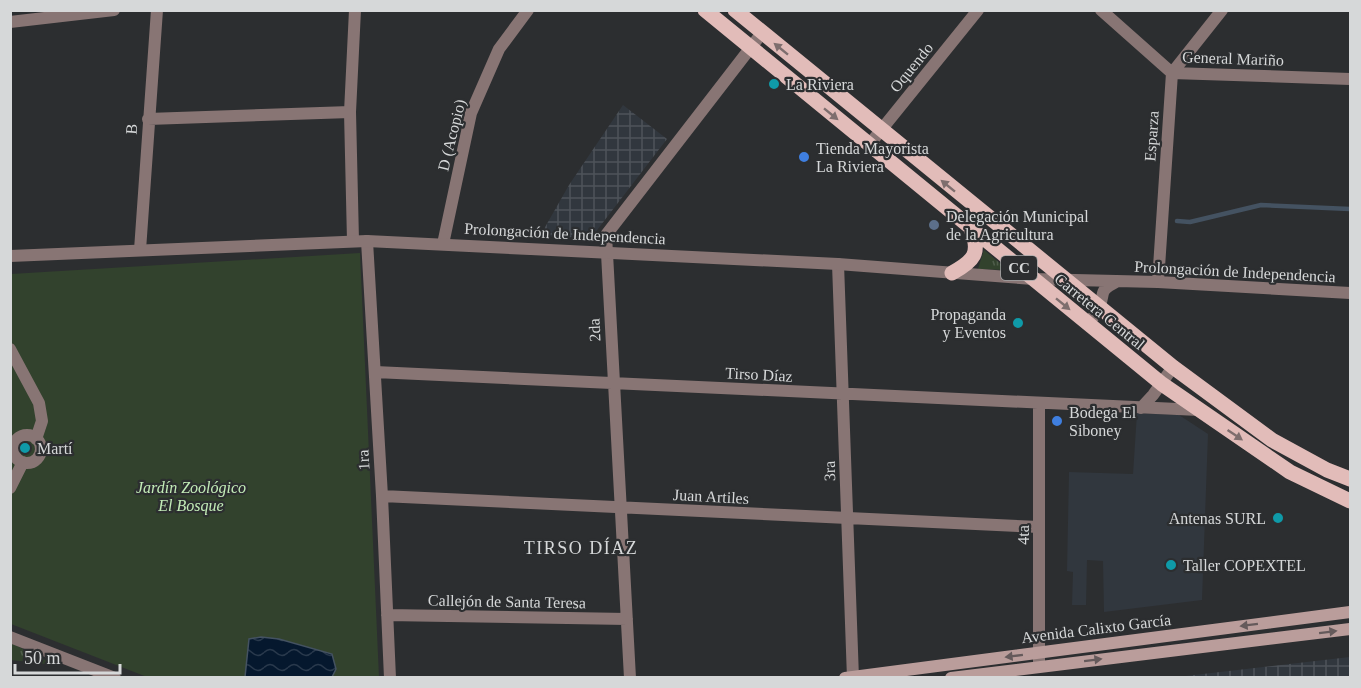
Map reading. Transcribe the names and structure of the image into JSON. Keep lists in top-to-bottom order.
{
  "streets": {
    "main road": ["CC", "Carretera Central", "Avenida Calixto García"],
    "street": [
      "General Mariño",
      "Oquendo",
      "B",
      "D (Acopio)",
      "Esparza",
      "Prolongación de Independencia",
      "2da",
      "Tirso Díaz",
      "1ra",
      "3ra",
      "Juan Artiles",
      "4ta",
      "Callejón de Santa Teresa"
    ]
  },
  "crossings": [
    ["General Mariño", "Esparza"],
    ["Oquendo", "Carretera Central"],
    ["B", "Prolongación de Independencia"],
    ["D (Acopio)", "Prolongación de Independencia"],
    ["Esparza", "Prolongación de Independencia"],
    ["Prolongación de Independencia", "Carretera Central"],
    ["Prolongación de Independencia", "2da"],
    ["Prolongación de Independencia", "1ra"],
    ["Prolongación de Independencia", "3ra"],
    ["Carretera Central", "2da"],
    ["Carretera Central", "Tirso Díaz"],
    ["2da", "Tirso Díaz"],
    ["2da", "Juan Artiles"],
    ["2da", "Callejón de Santa Teresa"],
    ["Tirso Díaz", "1ra"],
    ["Tirso Díaz", "3ra"],
    ["Tirso Díaz", "4ta"],
    ["1ra", "Juan Artiles"],
    ["1ra", "Callejón de Santa Teresa"],
    ["3ra", "Juan Artiles"],
    ["3ra", "Avenida Calixto García"],
    ["Juan Artiles", "4ta"],
    ["4ta", "Avenida Calixto García"]
  ],
  "districts": ["TIRSO DÍAZ"],
  "parks": ["Jardín Zoológico El Bosque"],
  "places": [
    "La Riviera",
    "Tienda Mayorista La Riviera",
    "Delegación Municipal de la Agricultura",
    "Propaganda y Eventos",
    "Bodega El Siboney",
    "Martí",
    "Antenas SURL",
    "Taller COPEXTEL"
  ],
  "scale_bar": "50 m"
}
